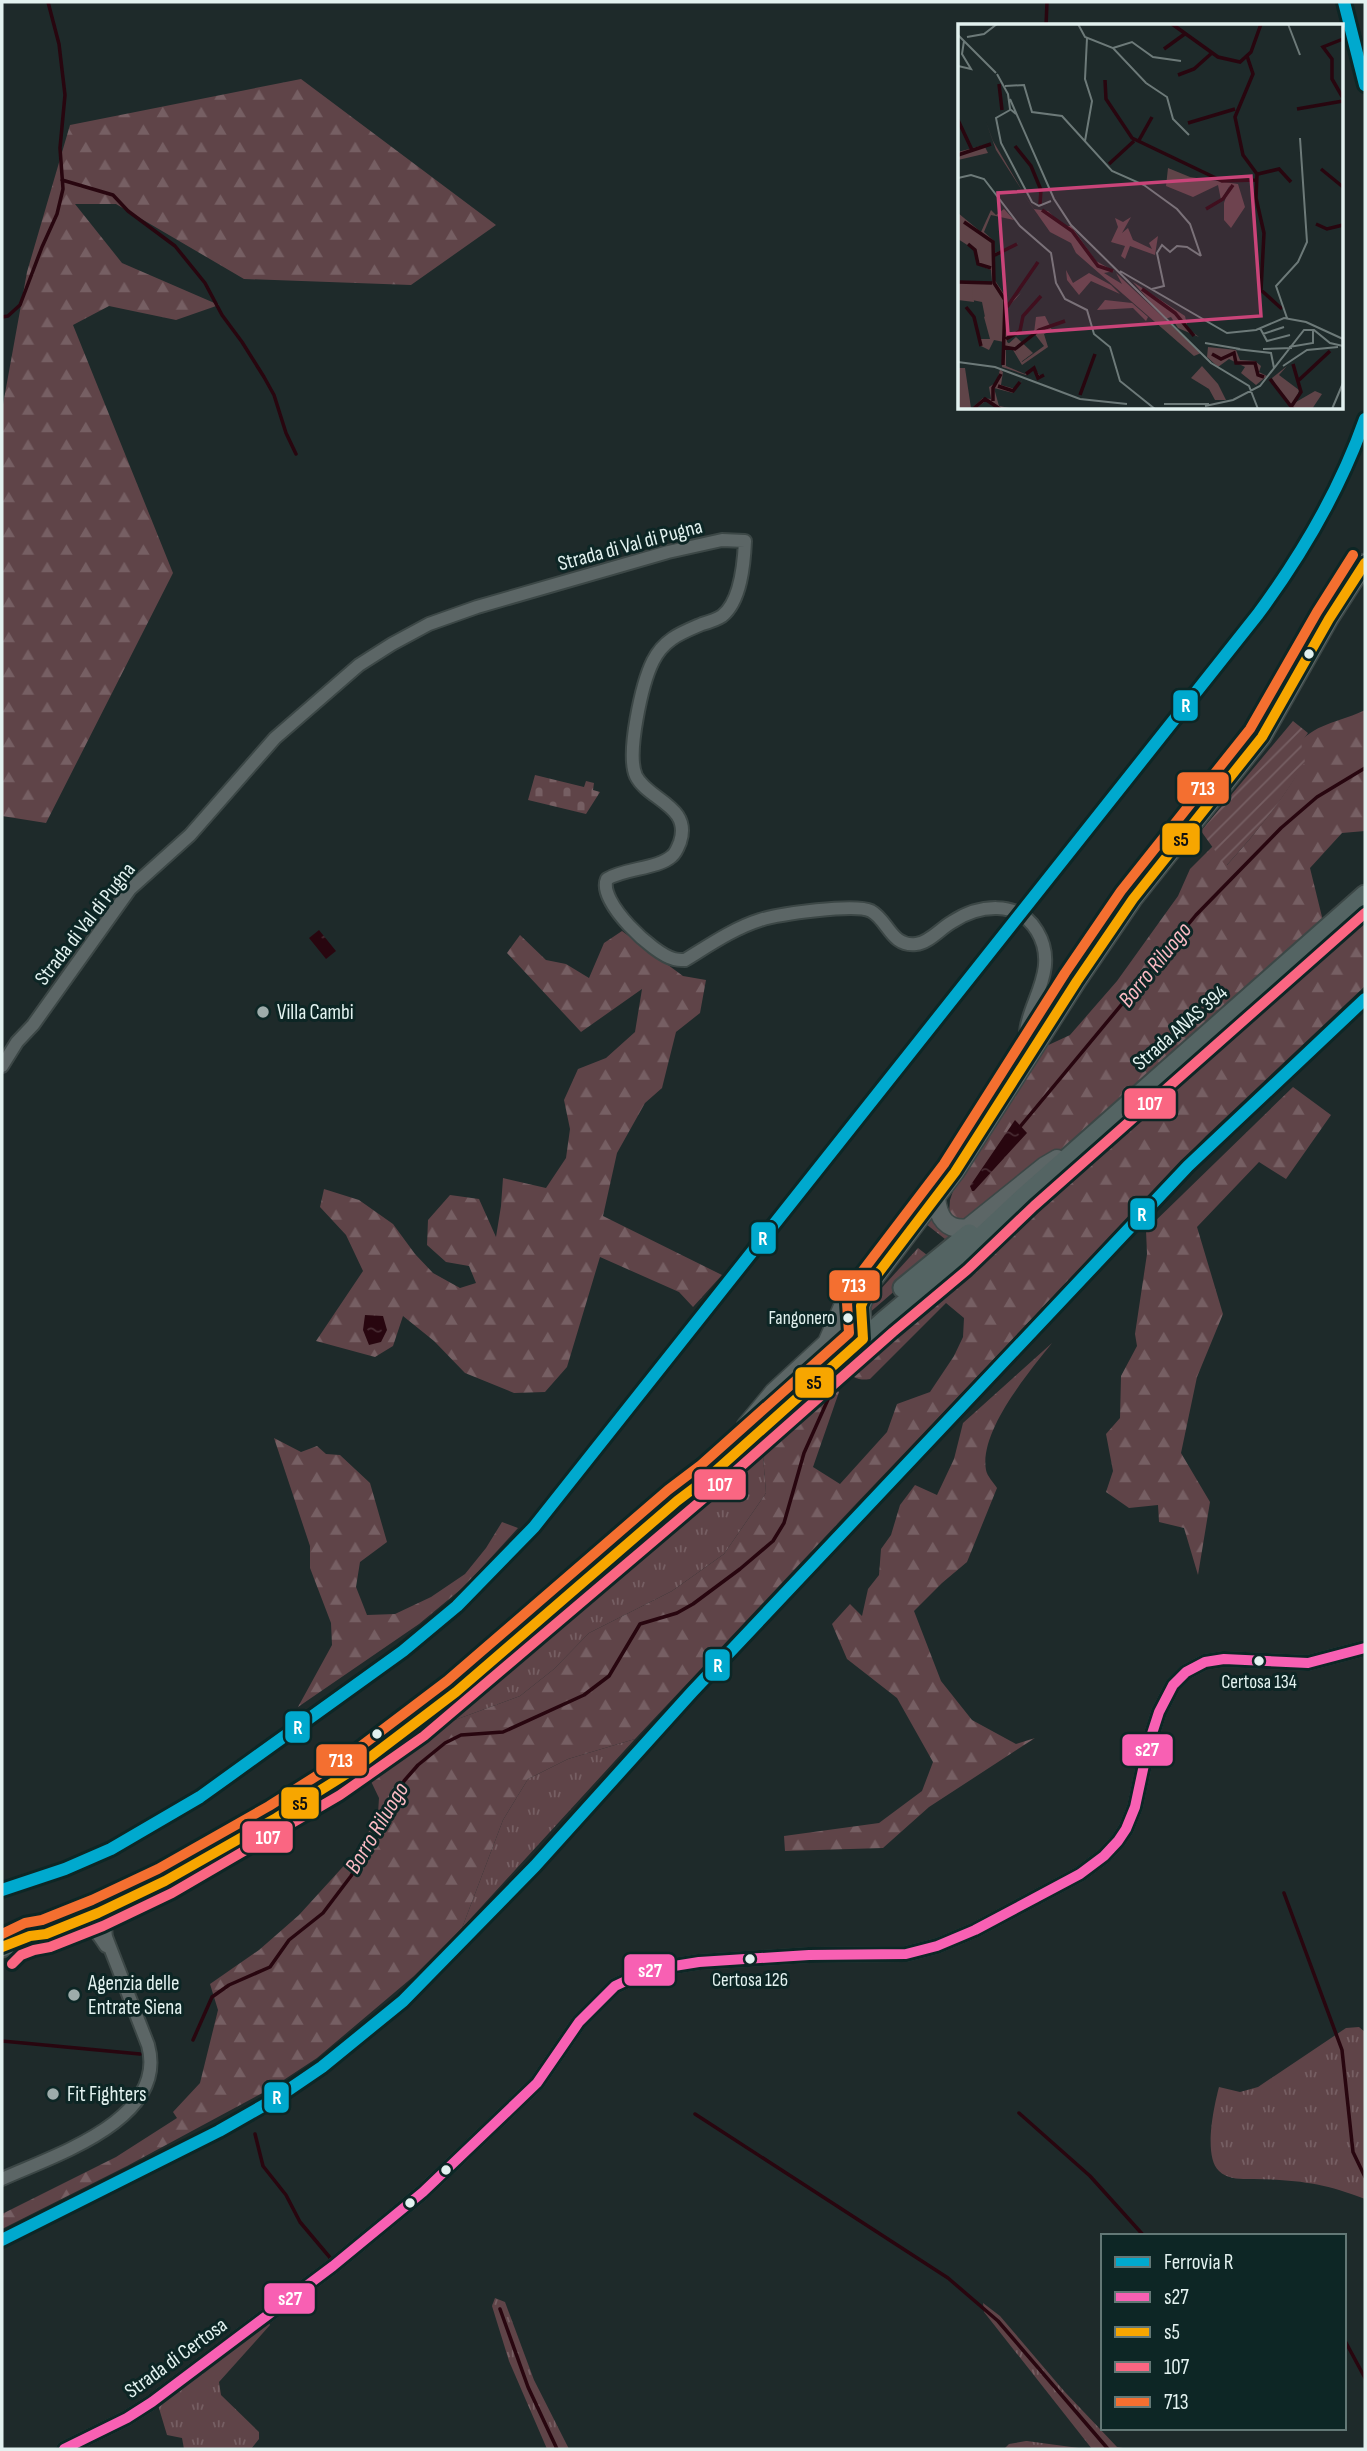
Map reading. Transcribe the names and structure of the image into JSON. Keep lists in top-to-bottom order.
{
  "streets": {
    "main road": ["Strada ANAS 394"],
    "street": ["Strada di Val di Pugna", "Strada di Certosa"]
  },
  "water": ["Borro Riluogo"],
  "places": [
    "Villa Cambi",
    "Fangonero",
    "Certosa 134",
    "Certosa 126",
    "Agenzia delle Entrate Siena",
    "Fit Fighters"
  ],
  "lines": [
    "rail line R",
    "transit line 713",
    "transit line s5",
    "transit line 107",
    "transit line s27"
  ],
  "legend": [
    "Ferrovia R",
    "s27",
    "s5",
    "107",
    "713"
  ]
}
